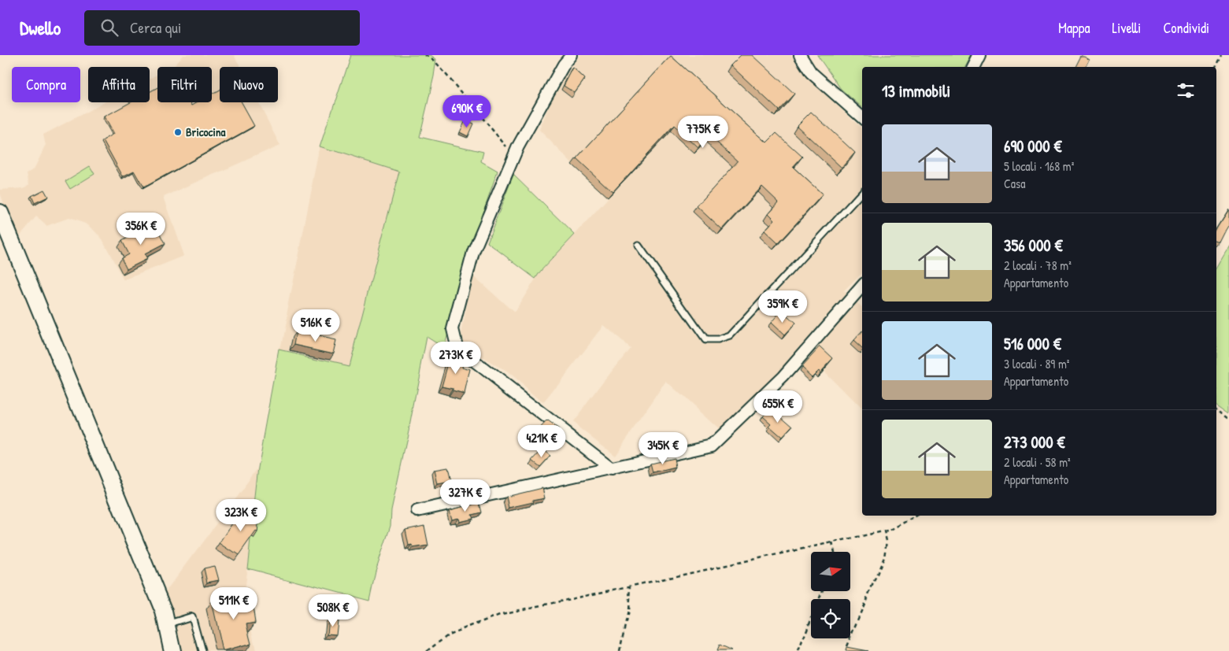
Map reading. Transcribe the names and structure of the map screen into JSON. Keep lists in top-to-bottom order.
{
  "places": ["Bricocina"],
  "north": "right",
  "page": {
    "header": "Dwello",
    "search": "Cerca qui",
    "nav": ["Mappa", "Livelli", "Condividi"],
    "chip": [
      "Compra",
      "Affitta",
      "Filtri",
      "Nuovo"
    ],
    "heading": "13 immobili",
    "price": [
      "690K €",
      "775K €",
      "356K €",
      "359K €",
      "516K €",
      "273K €",
      "655K €",
      "421K €",
      "345K €",
      "327K €",
      "323K €",
      "511K €",
      "508K €"
    ],
    "list": [
      {
        "name": "690 000 €",
        "note": "5 locali · 168 m² · Casa"
      },
      {
        "name": "356 000 €",
        "note": "2 locali · 78 m² · Appartamento"
      },
      {
        "name": "516 000 €",
        "note": "3 locali · 89 m² · Appartamento"
      },
      {
        "name": "273 000 €",
        "note": "2 locali · 58 m² · Appartamento"
      }
    ]
  }
}
